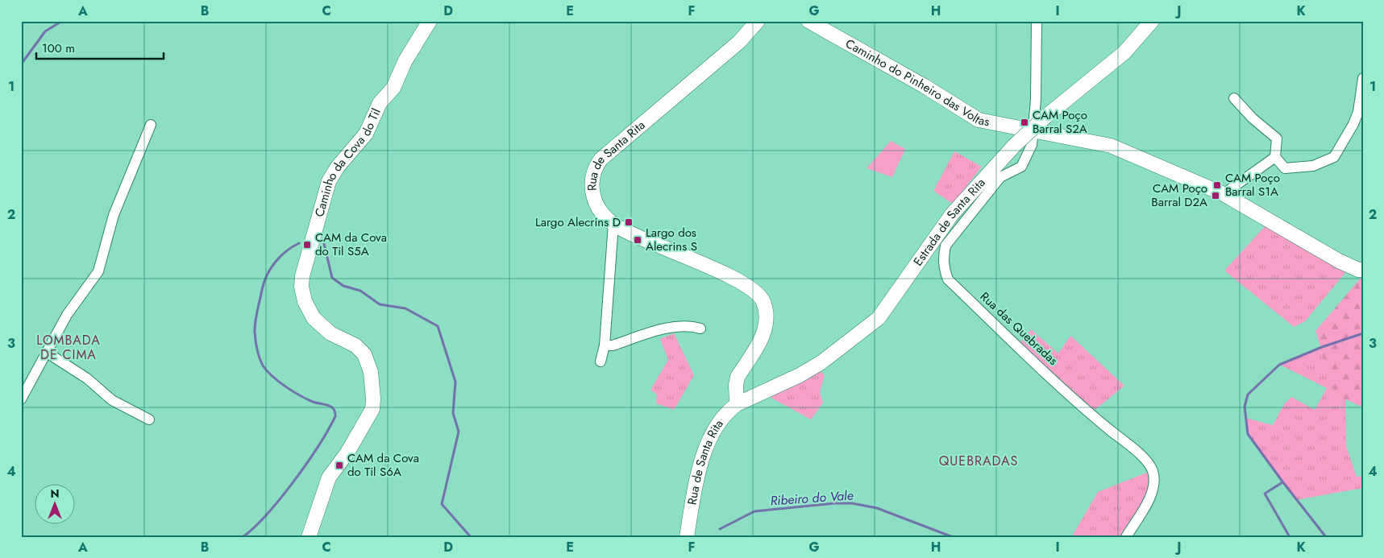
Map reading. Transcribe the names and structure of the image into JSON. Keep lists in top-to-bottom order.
{
  "streets": {
    "street": [
      "Caminho do Pinheiro das Voltas",
      "Rua de Santa Rita",
      "Caminho da Cova do Til",
      "Estrada de Santa Rita",
      "Rua das Quebradas"
    ]
  },
  "crossings": [
    ["Caminho do Pinheiro das Voltas", "Rua das Quebradas"],
    ["Rua de Santa Rita", "Estrada de Santa Rita"]
  ],
  "districts": ["LOMBADA DE CIMA", "QUEBRADAS"],
  "water": ["Ribeiro do Vale"],
  "places": {
    "transit": [
      "CAM Poço Barral S2A",
      "CAM Poço Barral S1A",
      "CAM Poço Barral D2A",
      "Largo Alecrins D",
      "Largo dos Alecrins S",
      "CAM da Cova do Til S5A",
      "CAM da Cova do Til S6A"
    ]
  },
  "scale_bar": "100 m",
  "north": "top",
  "grid": {
    "columns": [
      "A",
      "B",
      "C",
      "D",
      "E",
      "F",
      "G",
      "H",
      "I",
      "J",
      "K"
    ],
    "rows": [
      "1",
      "2",
      "3",
      "4"
    ]
  }
}
